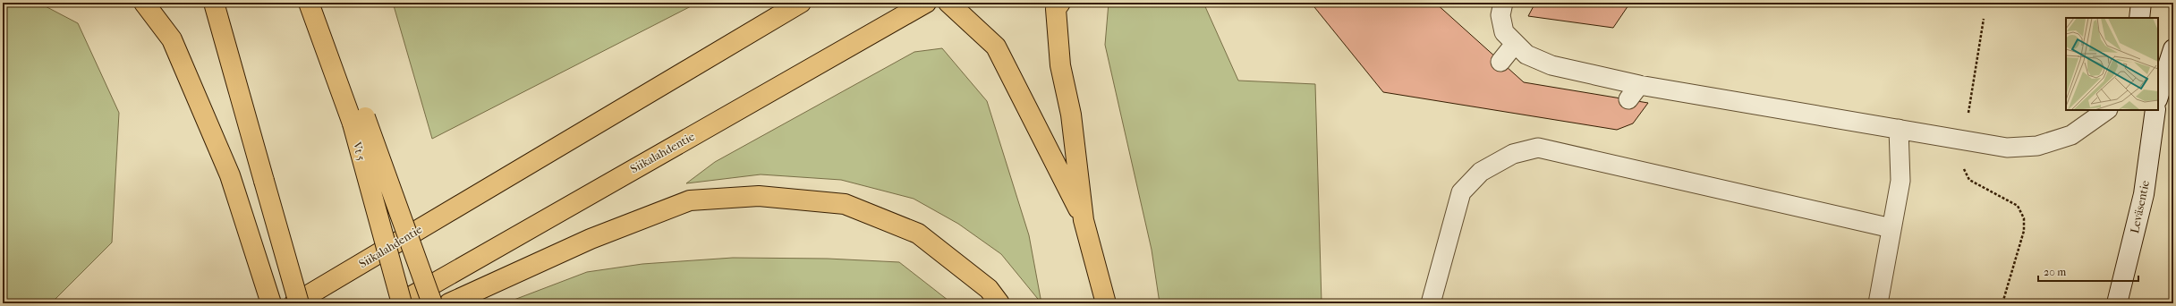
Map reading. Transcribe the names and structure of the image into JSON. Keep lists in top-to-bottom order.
{
  "streets": {
    "main road": ["Vt 5", "Siikalahdentie", "Leväsentie"]
  },
  "scale_bar": "20 m"
}
